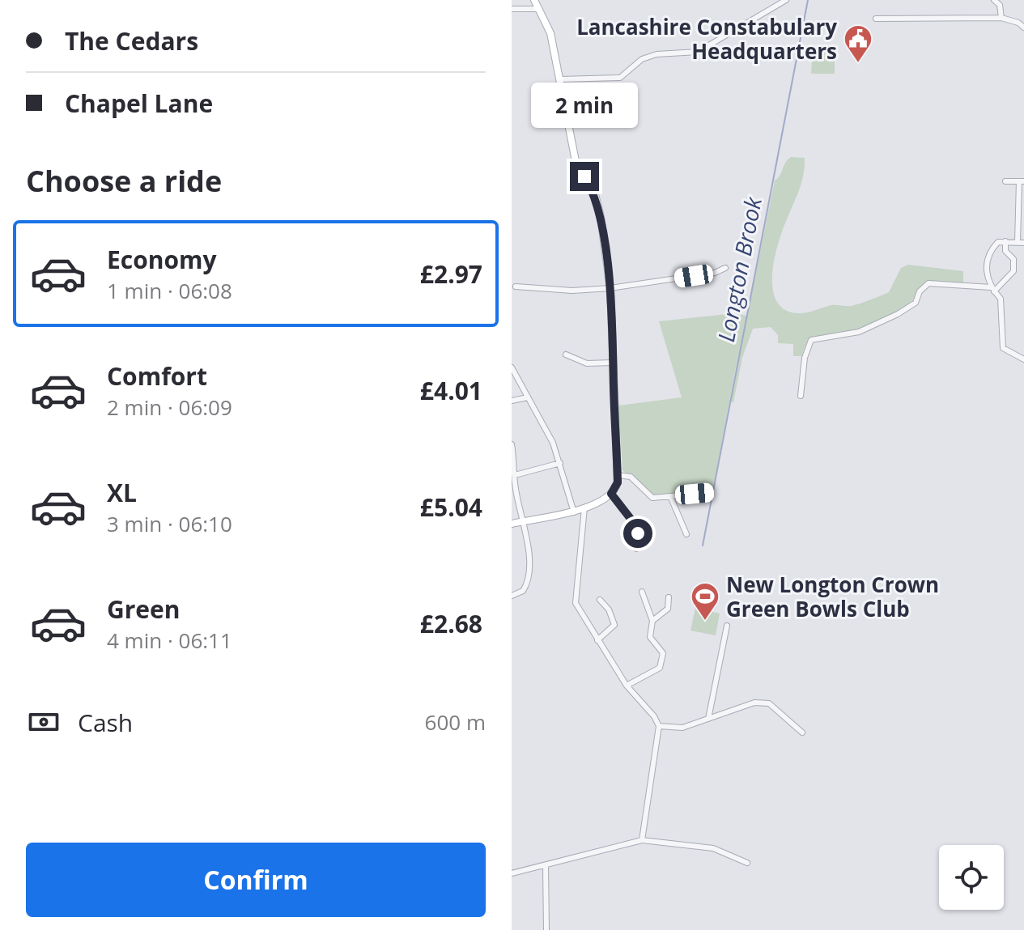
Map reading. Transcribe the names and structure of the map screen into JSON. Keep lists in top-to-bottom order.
{
  "water": ["Longton Brook"],
  "places": {
    "public building": ["Lancashire Constabulary Headquarters"],
    "sports": ["New Longton Crown Green Bowls Club"]
  },
  "page": {
    "banner": ["The Cedars", "Chapel Lane"],
    "bubble": "2 min",
    "heading": "Choose a ride",
    "list": [
      {
        "name": "Economy",
        "note": "1 min · 06:08",
        "value": "£2.97"
      },
      {
        "name": "Comfort",
        "note": "2 min · 06:09",
        "value": "£4.01"
      },
      {
        "name": "XL",
        "note": "3 min · 06:10",
        "value": "£5.04"
      },
      {
        "name": "Green",
        "note": "4 min · 06:11",
        "value": "£2.68"
      }
    ],
    "pay": ["Cash", "600 m"],
    "buttons": "Confirm"
  }
}
